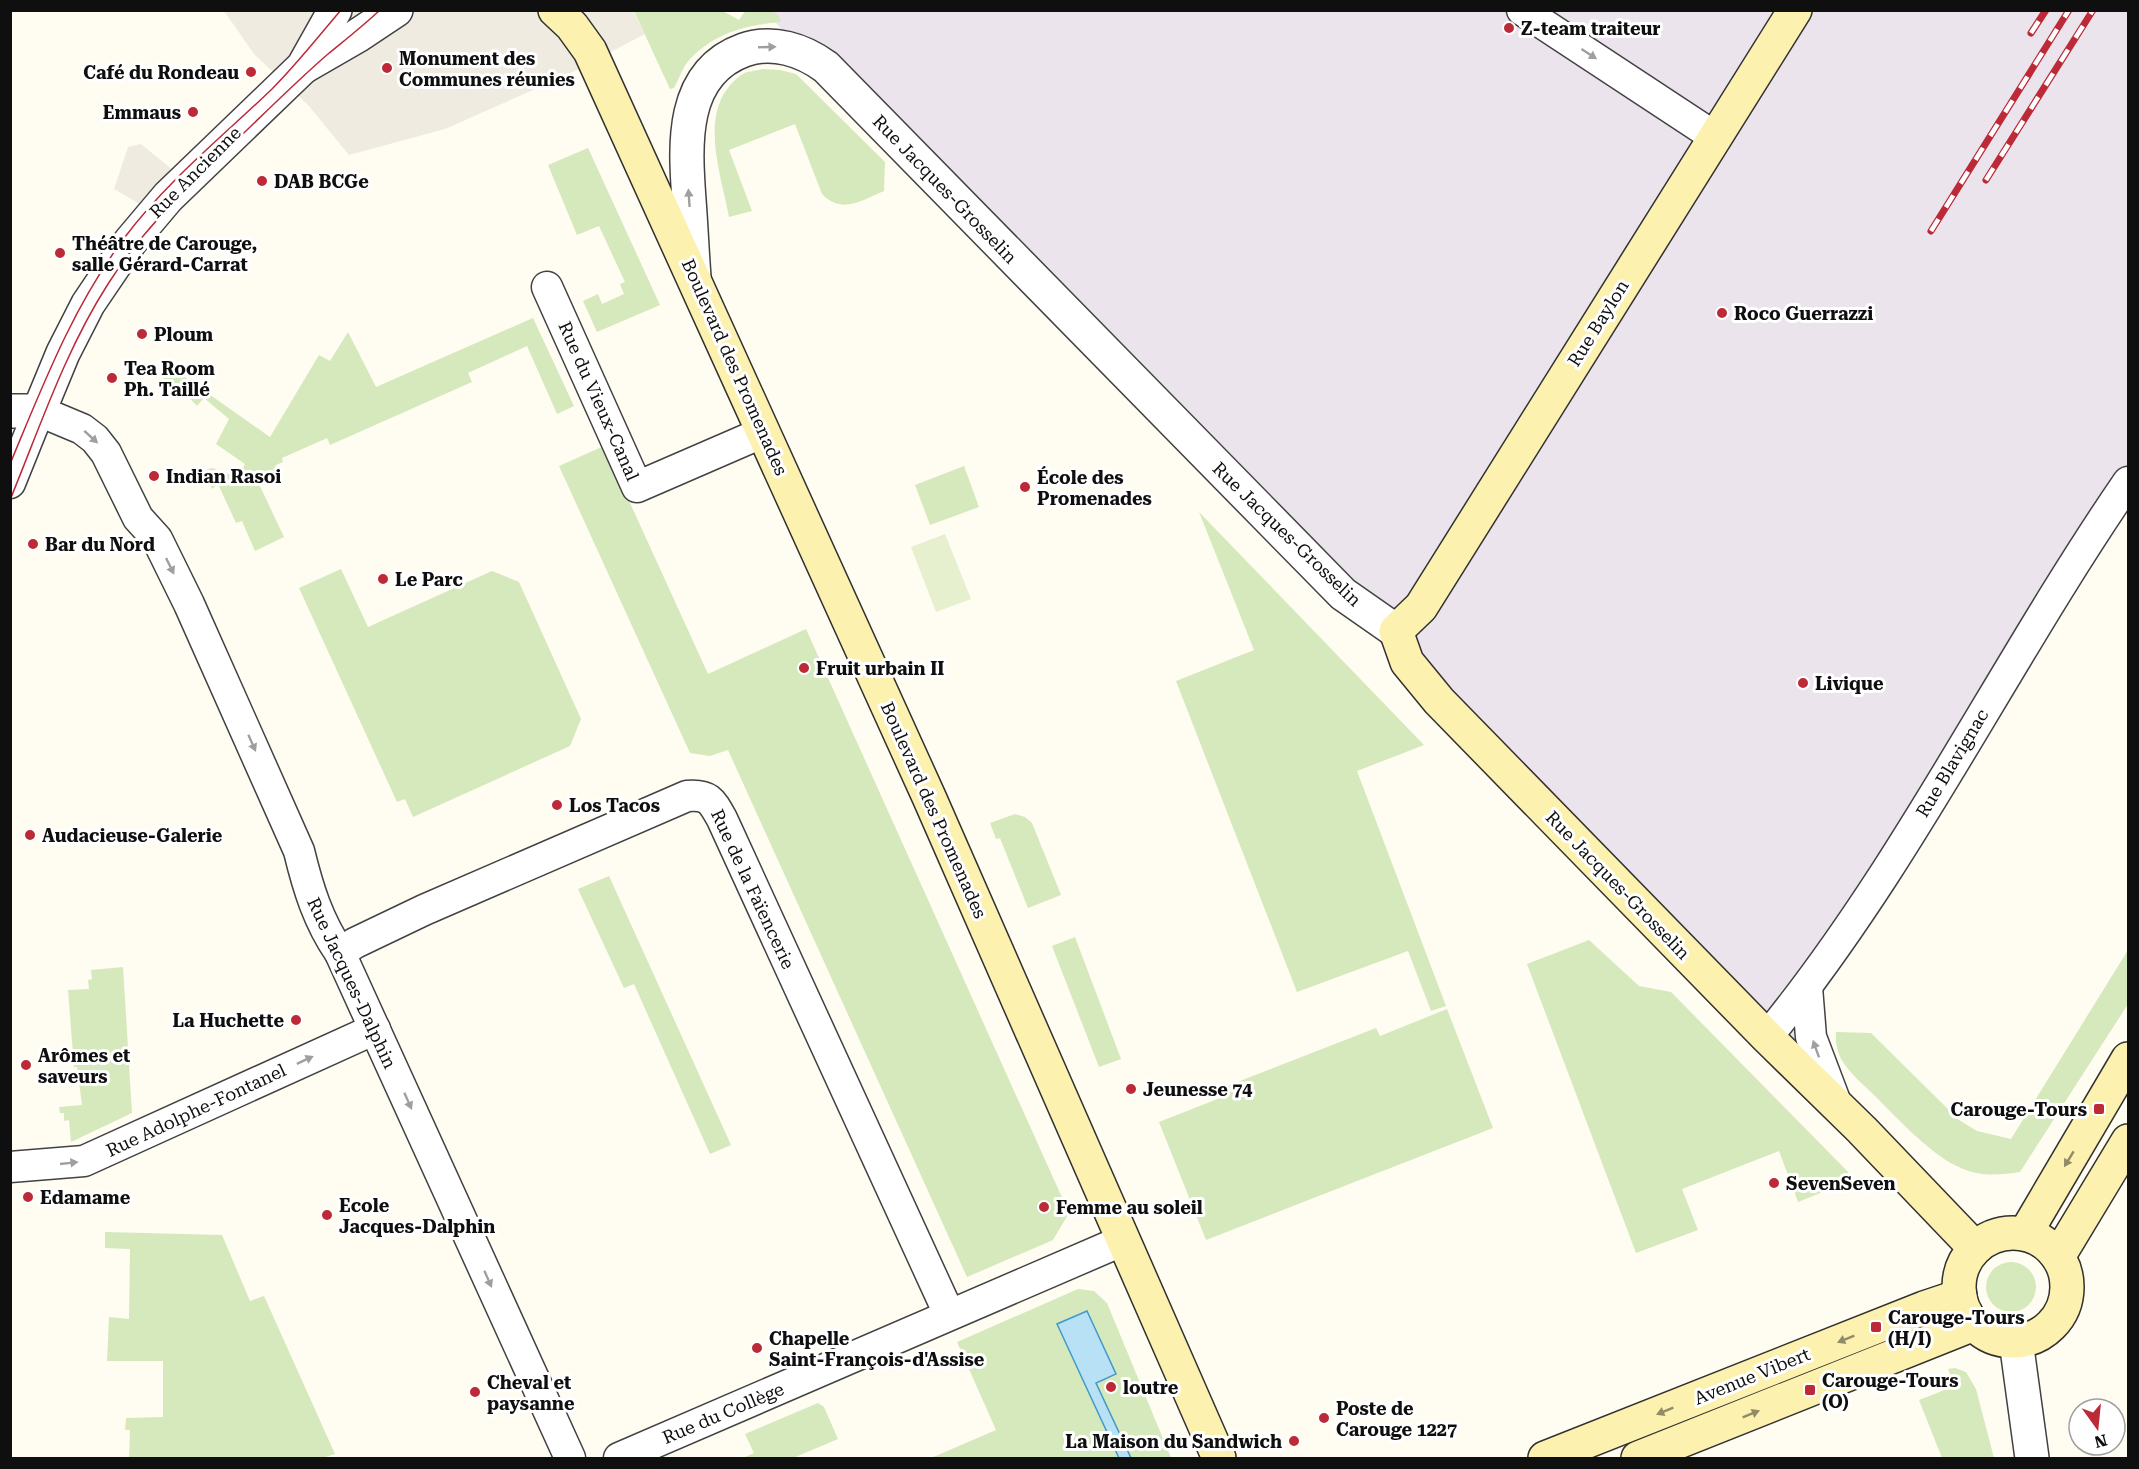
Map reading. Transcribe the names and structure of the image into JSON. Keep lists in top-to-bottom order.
{
  "streets": {
    "main road": [
      "Rue Jacques-Grosselin",
      "Rue Baylon",
      "Boulevard des Promenades",
      "Avenue Vibert"
    ],
    "street": [
      "Rue Ancienne",
      "Rue du Vieux-Canal",
      "Rue Blavignac",
      "Rue de la Faïencerie",
      "Rue Jacques-Dalphin",
      "Rue Adolphe-Fontanel",
      "Rue du Collège"
    ]
  },
  "crossings": [
    ["Rue Ancienne", "Rue Jacques-Dalphin"],
    ["Rue Jacques-Grosselin", "Rue Baylon"],
    ["Rue Jacques-Grosselin", "Boulevard des Promenades"],
    ["Rue Jacques-Grosselin", "Rue Blavignac"],
    ["Rue Jacques-Grosselin", "Avenue Vibert"],
    ["Boulevard des Promenades", "Rue du Vieux-Canal"],
    ["Boulevard des Promenades", "Rue du Collège"],
    ["Rue de la Faïencerie", "Rue Jacques-Dalphin"],
    ["Rue de la Faïencerie", "Rue du Collège"],
    ["Rue Jacques-Dalphin", "Rue Adolphe-Fontanel"]
  ],
  "one_way": ["Rue Jacques-Dalphin", "Rue Adolphe-Fontanel"],
  "places": {
    "other": [
      "Z-team traiteur",
      "Monument des Communes réunies",
      "Café du Rondeau",
      "Emmaus",
      "DAB BCGe",
      "Théâtre de Carouge, salle Gérard-Carrat",
      "Roco Guerrazzi",
      "Ploum",
      "Tea Room Ph. Taillé",
      "Indian Rasoi",
      "École des Promenades",
      "Bar du Nord",
      "Le Parc",
      "Fruit urbain II",
      "Livique",
      "Los Tacos",
      "Audacieuse-Galerie",
      "La Huchette",
      "Arômes et saveurs",
      "Jeunesse 74",
      "SevenSeven",
      "Edamame",
      "Femme au soleil",
      "Ecole Jacques-Dalphin",
      "Chapelle Saint-François-d'Assise",
      "loutre",
      "Cheval et paysanne",
      "Poste de Carouge 1227",
      "La Maison du Sandwich"
    ],
    "transit": ["Carouge-Tours", "Carouge-Tours (H/I)", "Carouge-Tours (O)"]
  },
  "north": "bottom"
}
